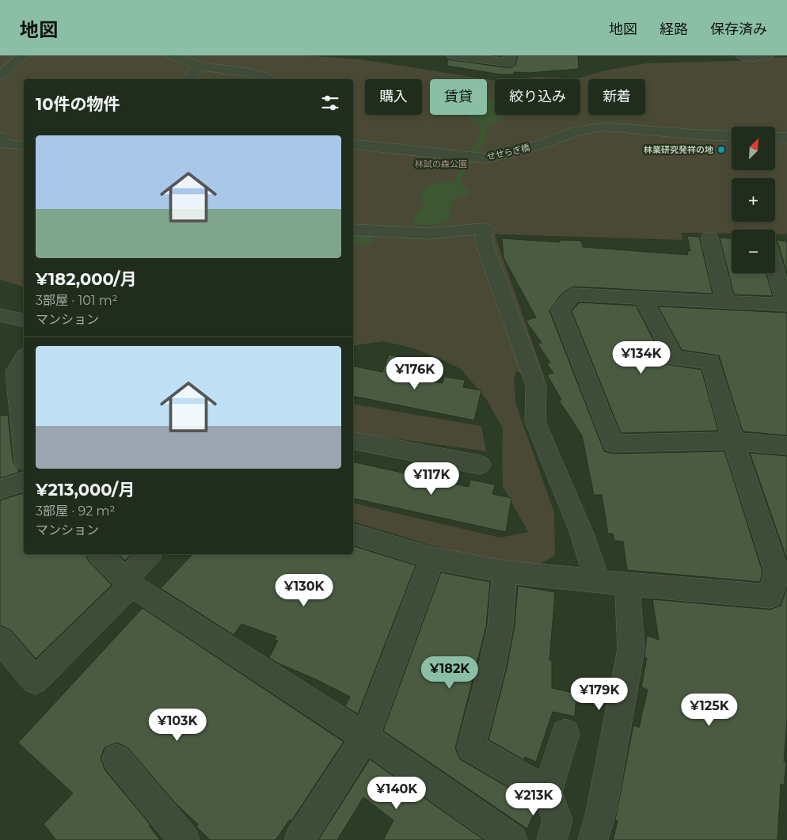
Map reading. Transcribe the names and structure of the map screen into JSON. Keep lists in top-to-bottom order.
{
  "streets": {
    "street": ["せせらぎ橋"]
  },
  "parks": ["林試の森公園"],
  "places": ["林業研究発祥の地"],
  "north": "top right",
  "page": {
    "header": "地図",
    "nav": ["地図", "経路", "保存済み"],
    "chip": [
      "購入",
      "賃貸",
      "絞り込み",
      "新着"
    ],
    "heading": "10件の物件",
    "map_buttons": ["+", "−"],
    "list": [
      {
        "name": "¥182,000/月",
        "note": "3部屋 · 101 m² · マンション"
      },
      {
        "name": "¥213,000/月",
        "note": "3部屋 · 92 m² · マンション"
      }
    ],
    "price": [
      "¥134K",
      "¥176K",
      "¥117K",
      "¥130K",
      "¥182K",
      "¥179K",
      "¥125K",
      "¥103K",
      "¥140K",
      "¥213K"
    ]
  }
}
